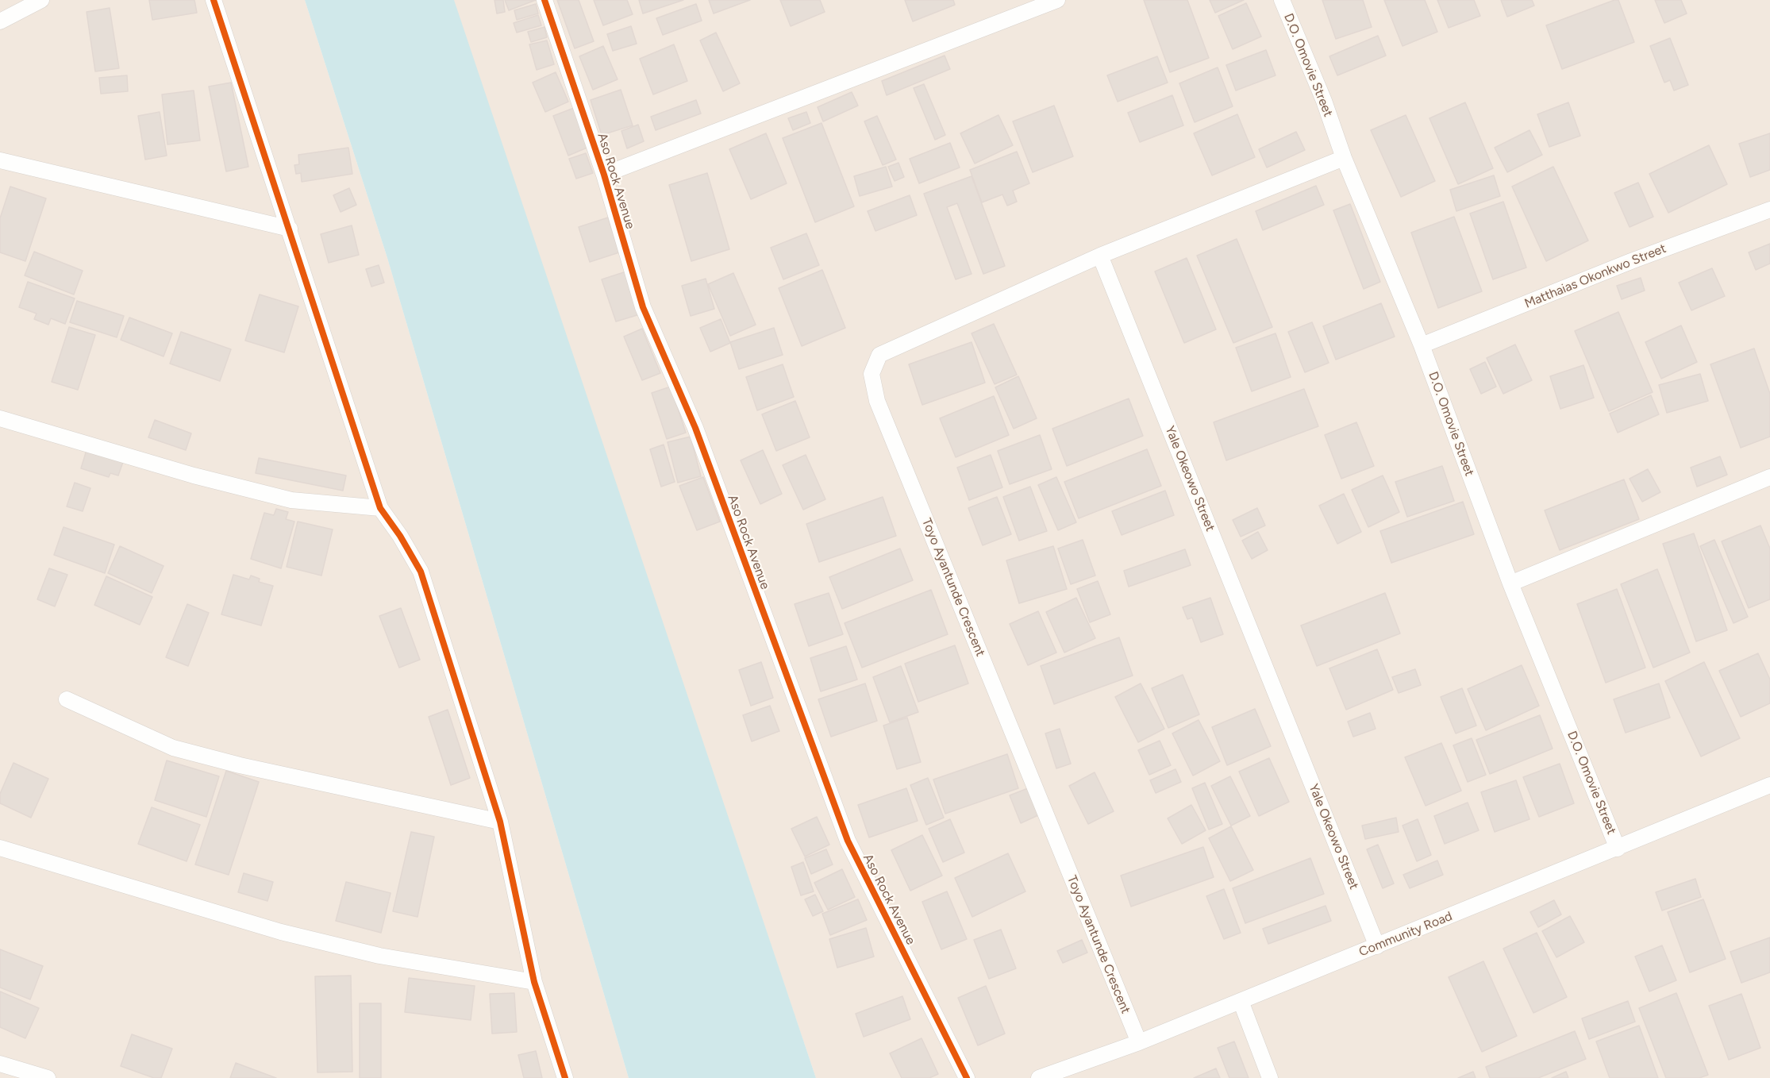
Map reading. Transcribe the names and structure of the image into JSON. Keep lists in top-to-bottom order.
{
  "streets": {
    "street": [
      "D.O. Omovie Street",
      "Aso Rock Avenue",
      "Matthaias Okonkwo Street",
      "Yale Okeowo Street",
      "Toyo Ayantunde Crescent",
      "Community Road"
    ]
  },
  "crossings": [
    ["D.O. Omovie Street", "Matthaias Okonkwo Street"],
    ["D.O. Omovie Street", "Community Road"],
    ["Yale Okeowo Street", "Toyo Ayantunde Crescent"],
    ["Yale Okeowo Street", "Community Road"],
    ["Toyo Ayantunde Crescent", "Community Road"]
  ]
}
